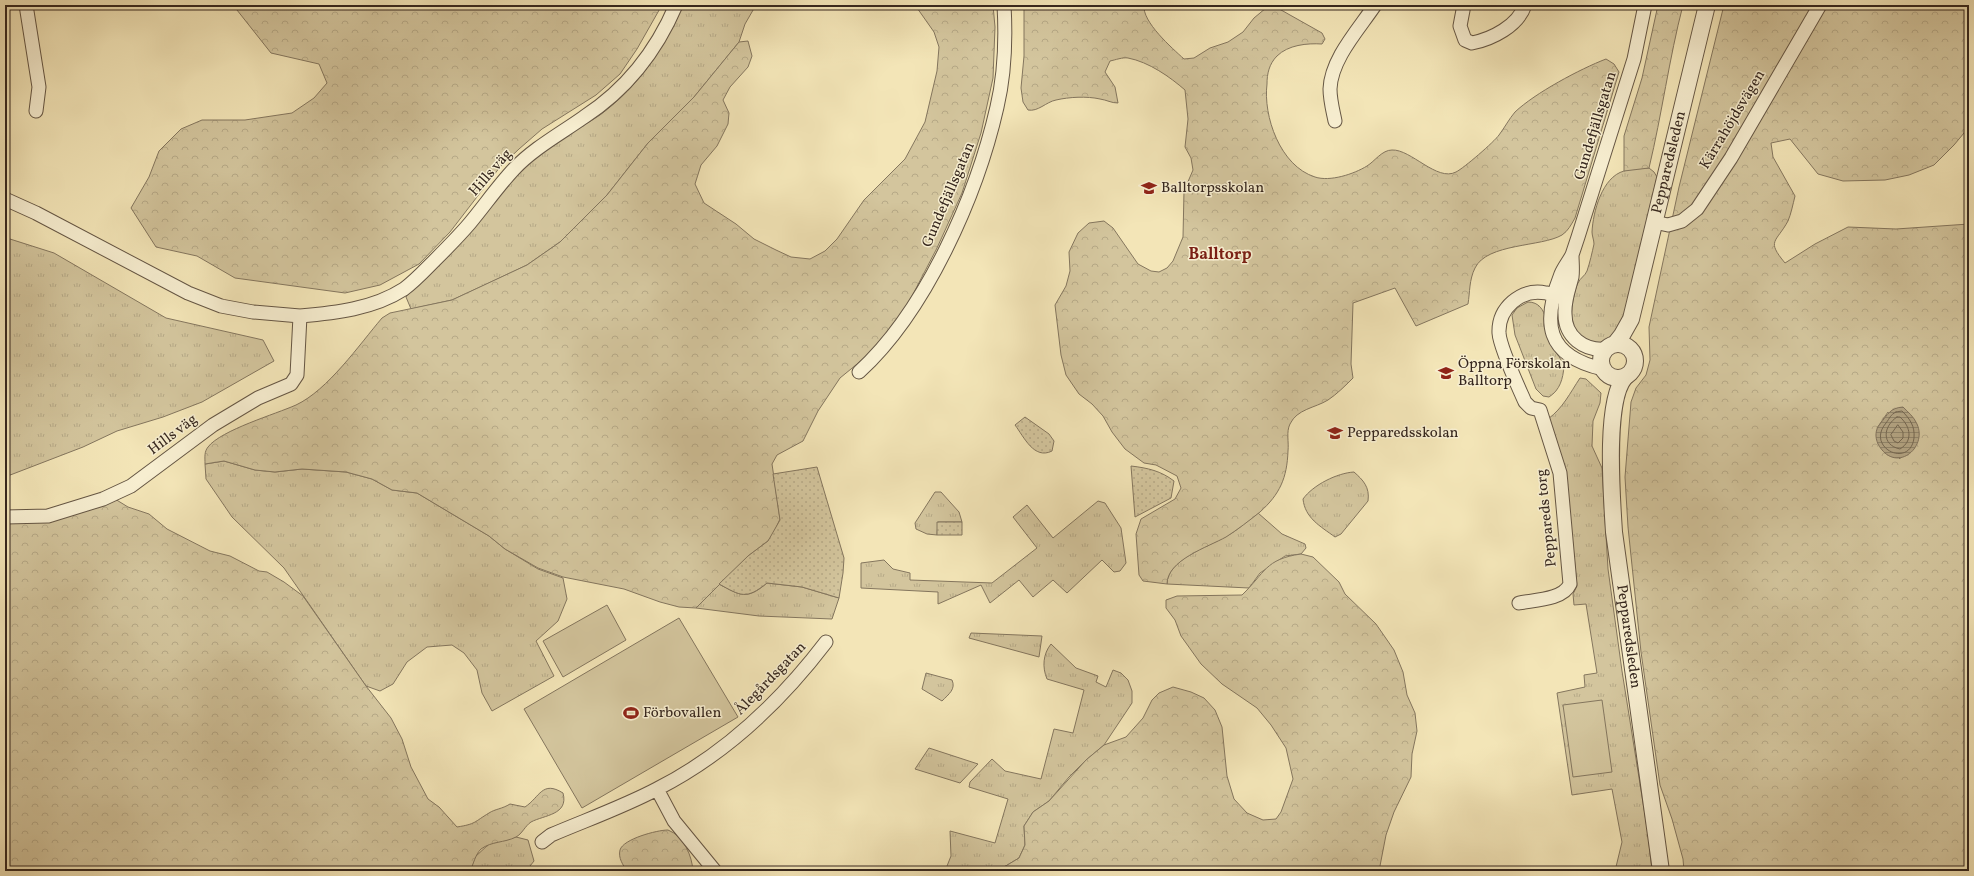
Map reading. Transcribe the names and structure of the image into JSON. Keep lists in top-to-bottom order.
{
  "streets": {
    "street": [
      "Kärrahöjdsvägen",
      "Gundefjällsgatan",
      "Pepparedsleden",
      "Hills väg",
      "Peppareds torg",
      "Ålegårdsgatan"
    ]
  },
  "crossings": [
    ["Kärrahöjdsvägen", "Pepparedsleden"],
    ["Gundefjällsgatan", "Pepparedsleden"],
    ["Gundefjällsgatan", "Peppareds torg"]
  ],
  "districts": ["Balltorp"],
  "places": {
    "school or university": ["Balltorpsskolan", "Öppna Förskolan Balltorp", "Pepparedsskolan"],
    "sports": ["Förbovallen"]
  }
}
